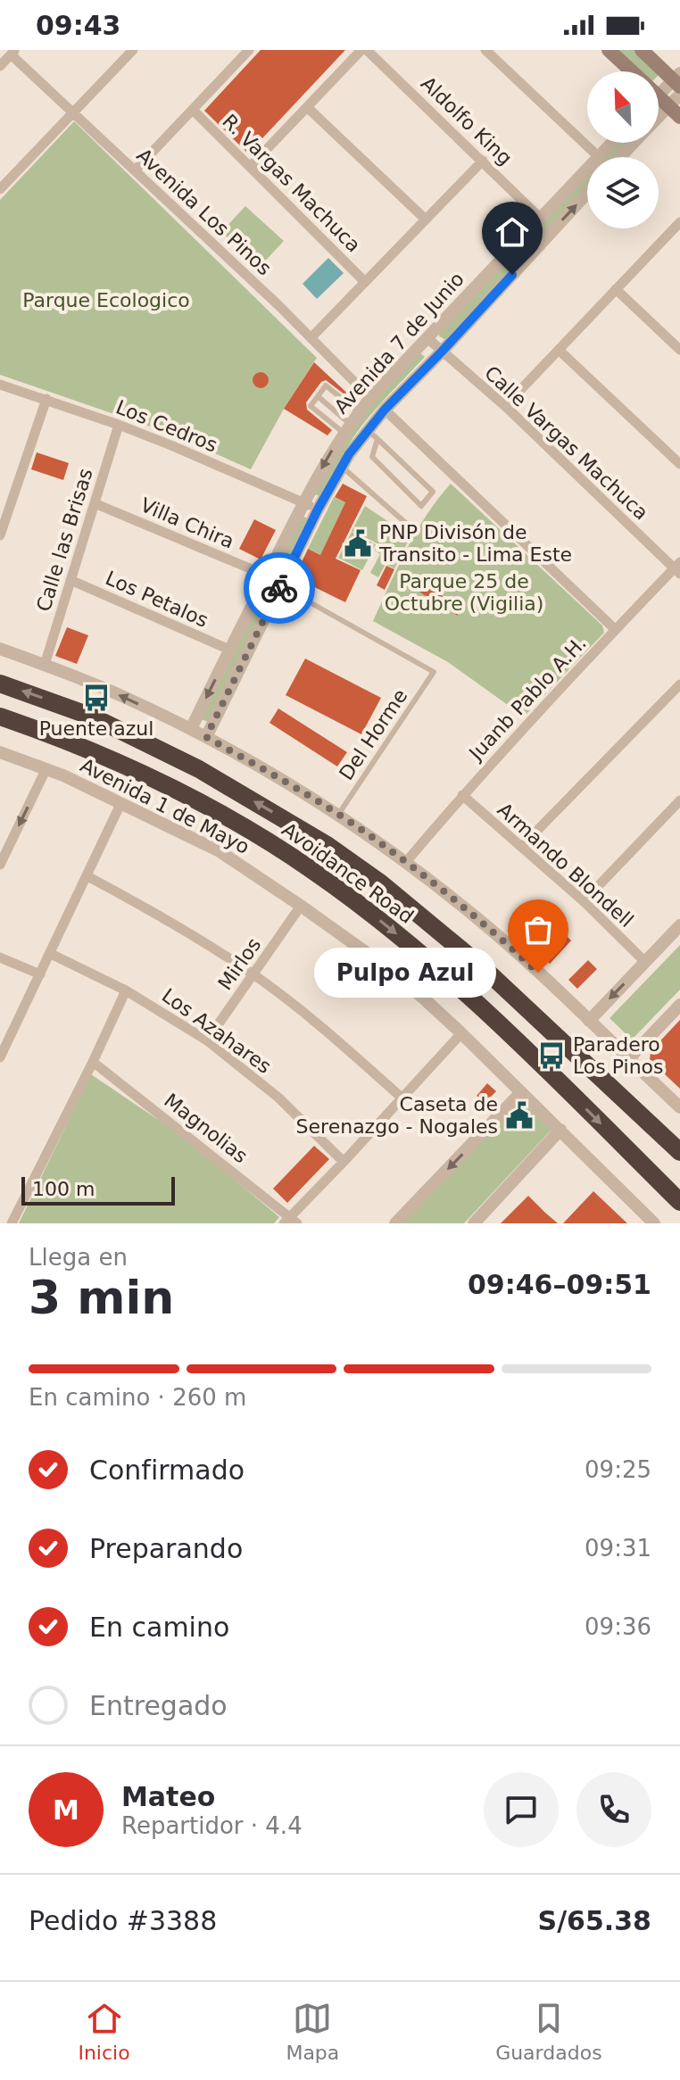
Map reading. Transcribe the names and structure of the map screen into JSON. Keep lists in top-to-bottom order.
{
  "streets": {
    "highway": ["Avoidance Road"],
    "street": [
      "Aldolfo King",
      "R. Vargas Machuca",
      "Avenida Los Pinos",
      "Avenida 7 de Junio",
      "Los Cedros",
      "Calle Vargas Machuca",
      "Villa Chira",
      "Calle las Brisas",
      "Los Petalos",
      "Juanb Pablo A.H.",
      "Avenida 1 de Mayo",
      "Armando Blondell",
      "Mirlos",
      "Los Azahares",
      "Magnolias"
    ],
    "lane": ["Del Horme"]
  },
  "crossings": [
    ["Aldolfo King", "Avenida 7 de Junio"],
    ["Avenida Los Pinos", "Avenida 7 de Junio"],
    ["Avenida 7 de Junio", "Los Cedros"],
    ["Avenida 7 de Junio", "Calle Vargas Machuca"],
    ["Avenida 7 de Junio", "Villa Chira"],
    ["Avenida 7 de Junio", "Los Petalos"],
    ["Avenida 7 de Junio", "Del Horme"],
    ["Los Cedros", "Calle las Brisas"],
    ["Calle Vargas Machuca", "Juanb Pablo A.H."],
    ["Villa Chira", "Calle las Brisas"],
    ["Calle las Brisas", "Los Petalos"],
    ["Juanb Pablo A.H.", "Armando Blondell"],
    ["Avenida 1 de Mayo", "Mirlos"],
    ["Mirlos", "Los Azahares"]
  ],
  "parks": ["Parque Ecologico", "Parque 25 de Octubre (Vigilia)"],
  "places": {
    "public building": ["PNP Divisón de Transito - Lima Este", "Caseta de Serenazgo - Nogales"],
    "bus stop": ["Puente azul", "Paradero Los Pinos"],
    "other": ["Pulpo Azul"]
  },
  "scale_bar": "100 m",
  "north": "top left",
  "page": {
    "status": "09:43",
    "bubble": "Pulpo Azul",
    "scale": "100 m",
    "heading": ["3 min", "Llega en", "09:46–09:51"],
    "panel": [
      "Mateo",
      "Repartidor · 4.4",
      "Pedido #3388",
      "S/65.38"
    ],
    "bar": "En camino · 260 m",
    "list": [
      ["Confirmado", "09:25"],
      ["Preparando", "09:31"],
      ["En camino", "09:36"],
      "Entregado"
    ],
    "round": "M",
    "tabs": ["Inicio", "Mapa", "Guardados"]
  }
}
